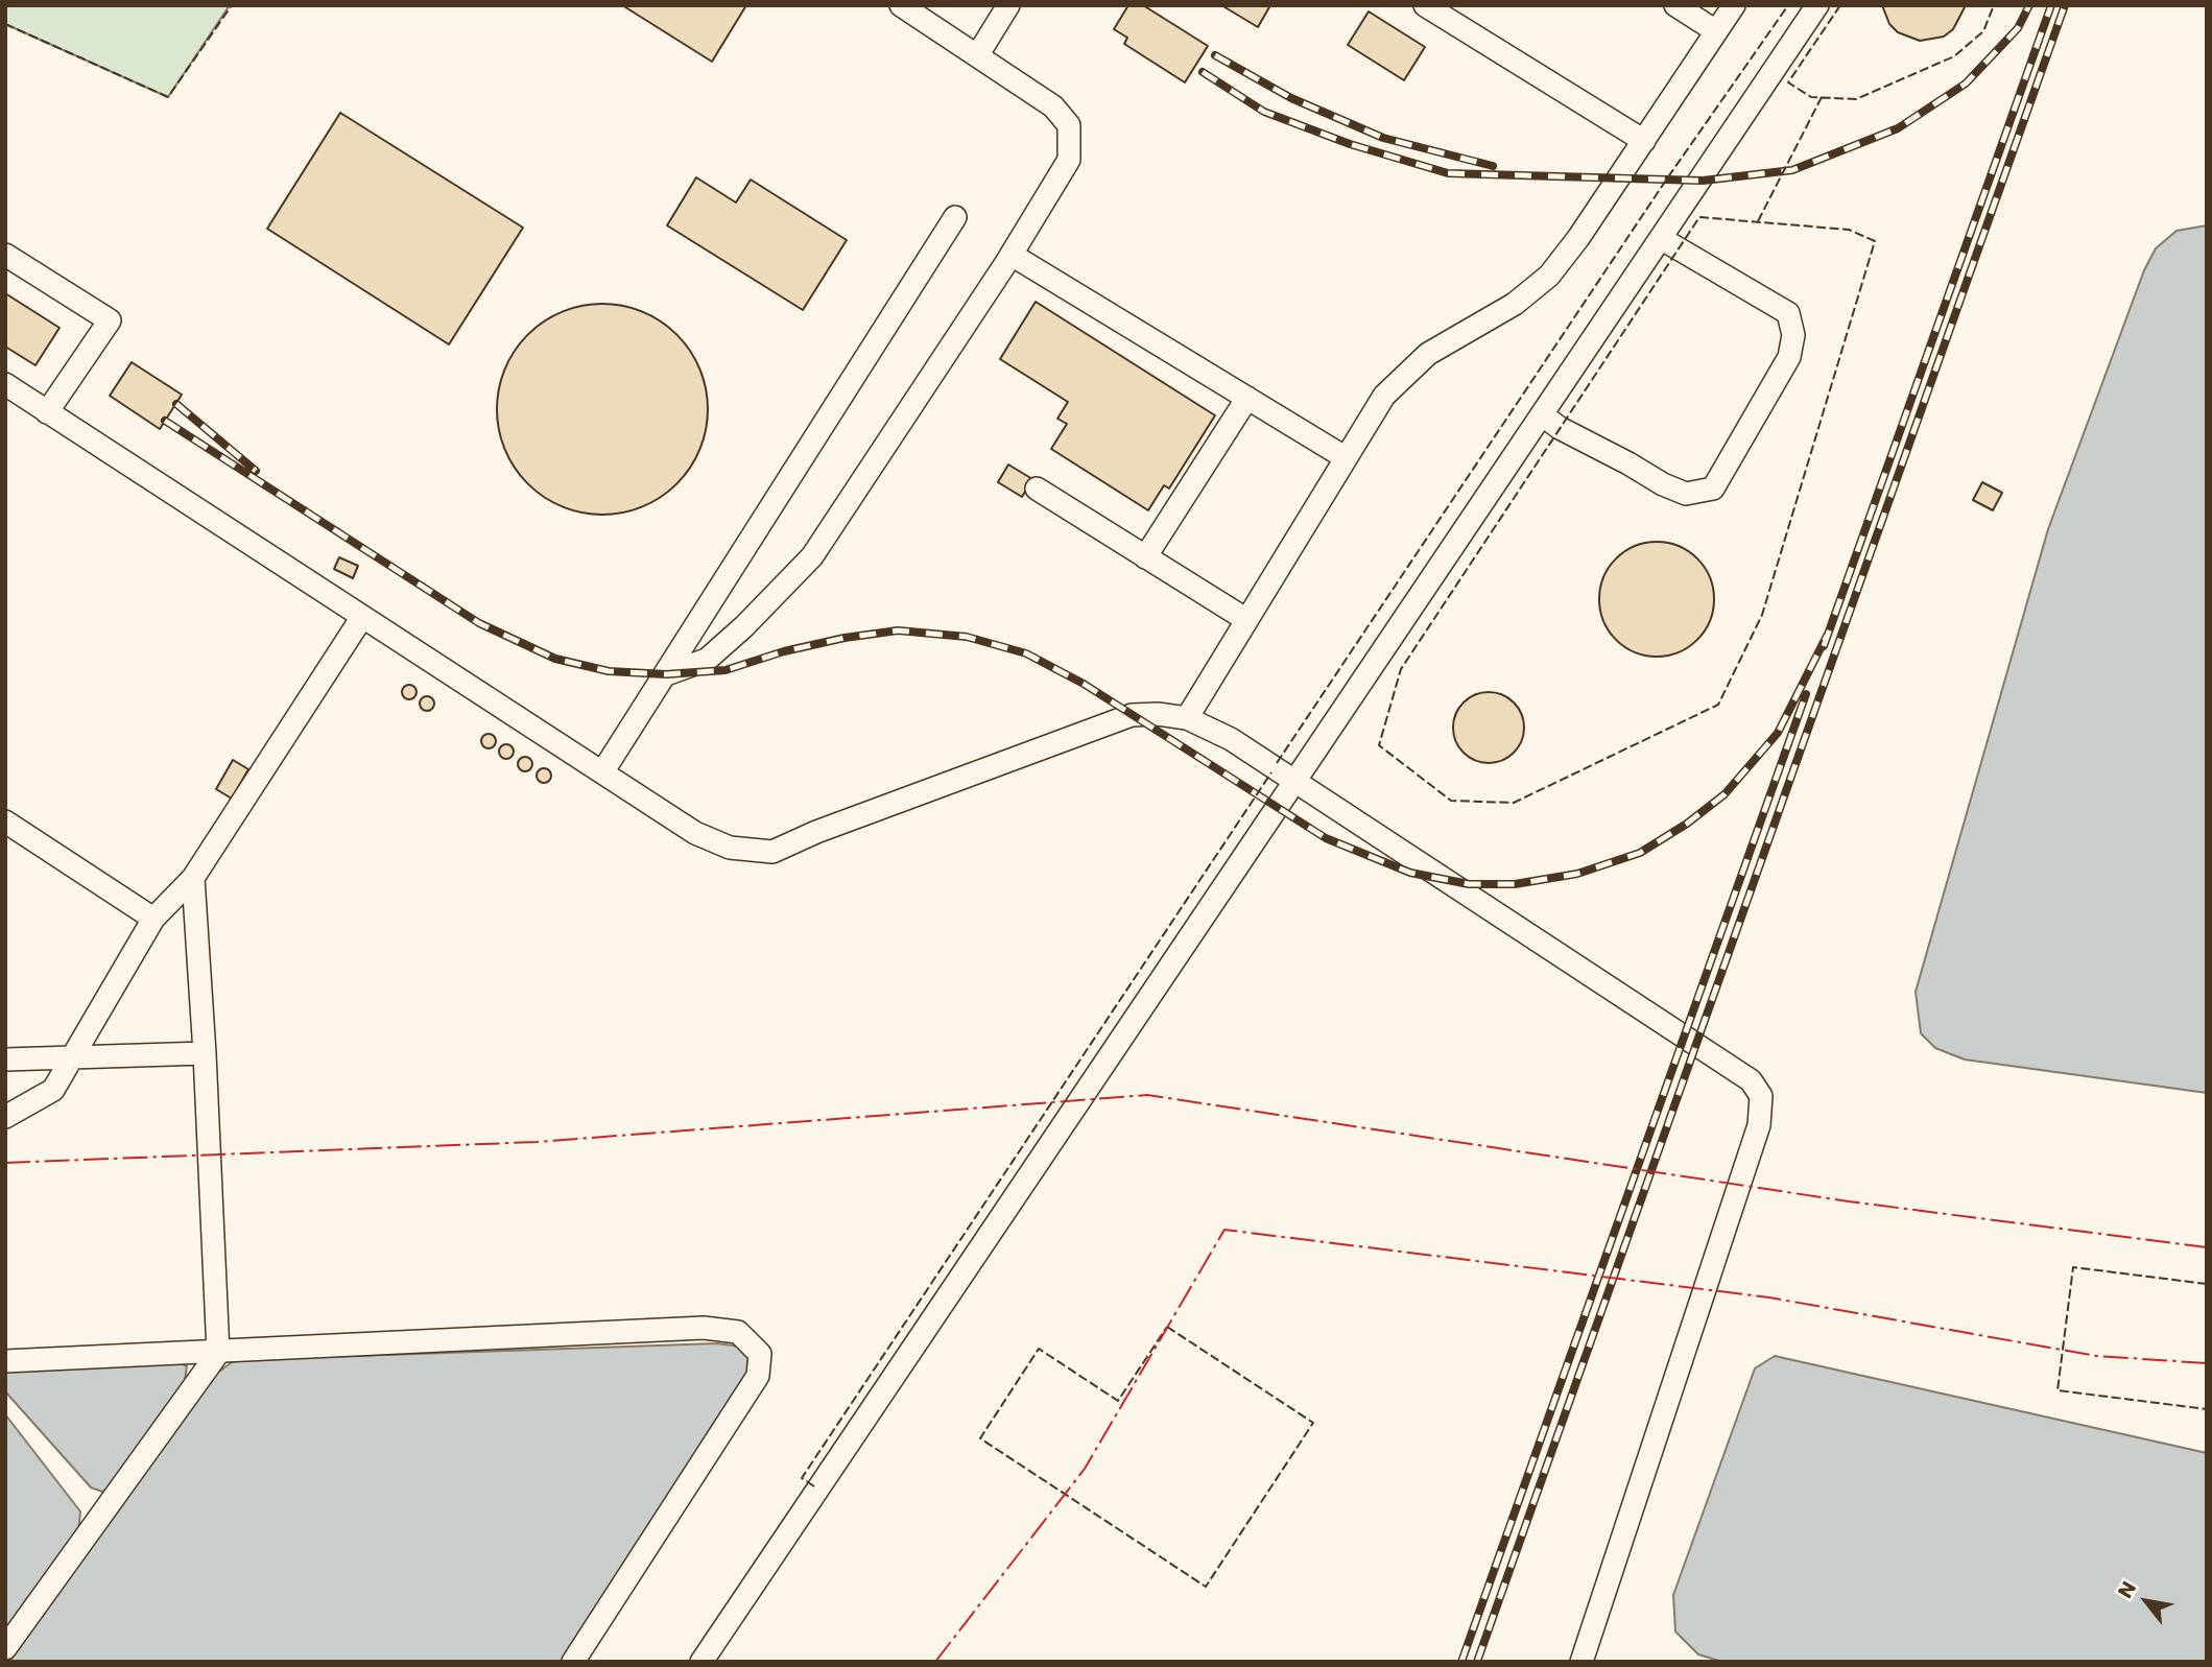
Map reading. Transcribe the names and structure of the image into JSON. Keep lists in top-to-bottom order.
{
  "north": "top left"
}
